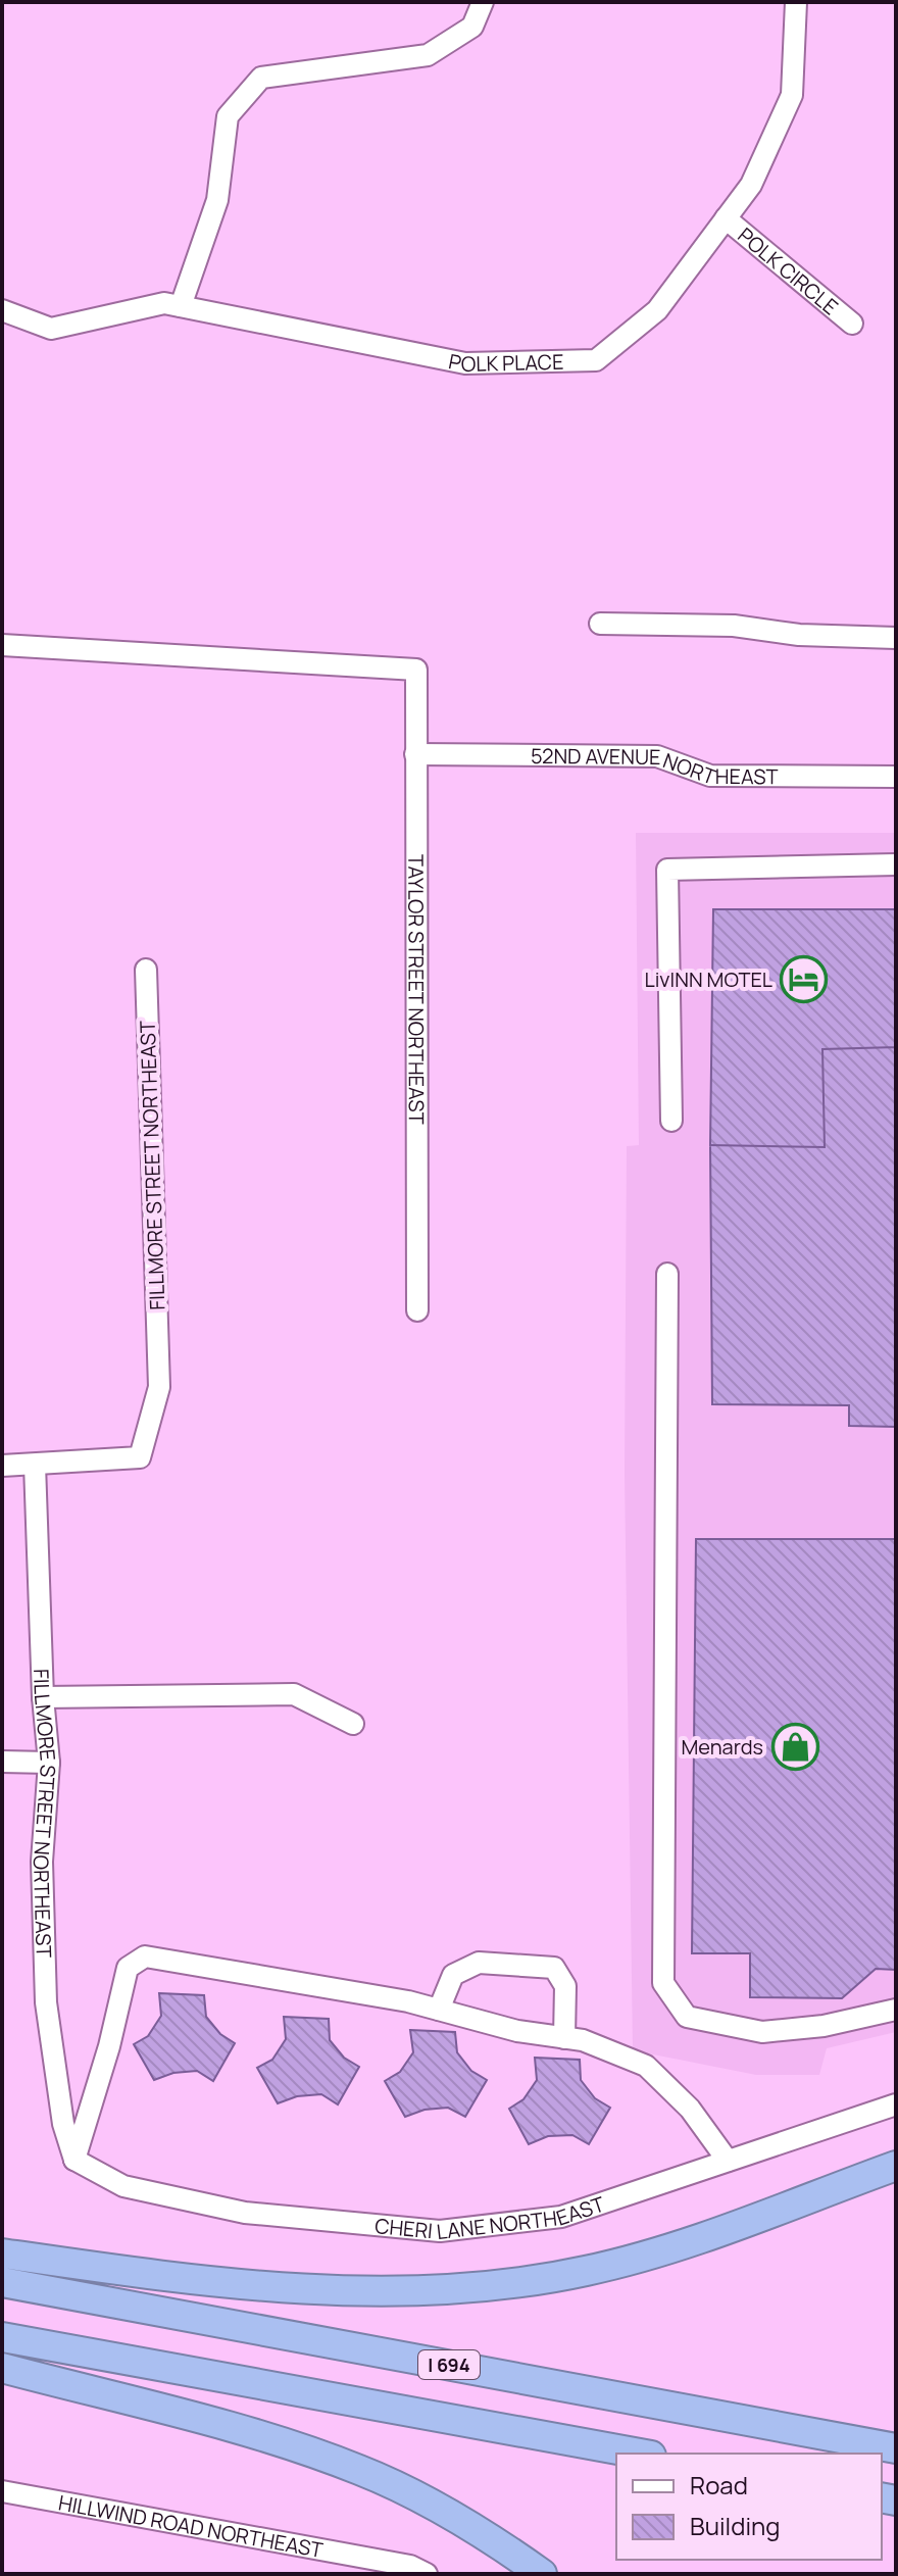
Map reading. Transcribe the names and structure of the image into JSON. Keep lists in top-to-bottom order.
{
  "streets": {
    "highway": ["I 694"],
    "street": [
      "POLK CIRCLE",
      "POLK PLACE",
      "52ND AVENUE NORTHEAST",
      "TAYLOR STREET NORTHEAST",
      "FILLMORE STREET NORTHEAST",
      "CHERI LANE NORTHEAST",
      "HILLWIND ROAD NORTHEAST"
    ]
  },
  "crossings": [
    ["POLK CIRCLE", "POLK PLACE"],
    ["52ND AVENUE NORTHEAST", "TAYLOR STREET NORTHEAST"],
    ["FILLMORE STREET NORTHEAST", "CHERI LANE NORTHEAST"]
  ],
  "places": {
    "hotel": ["LivINN MOTEL"],
    "shop": ["Menards"]
  },
  "legend": ["Road", "Building"]
}
